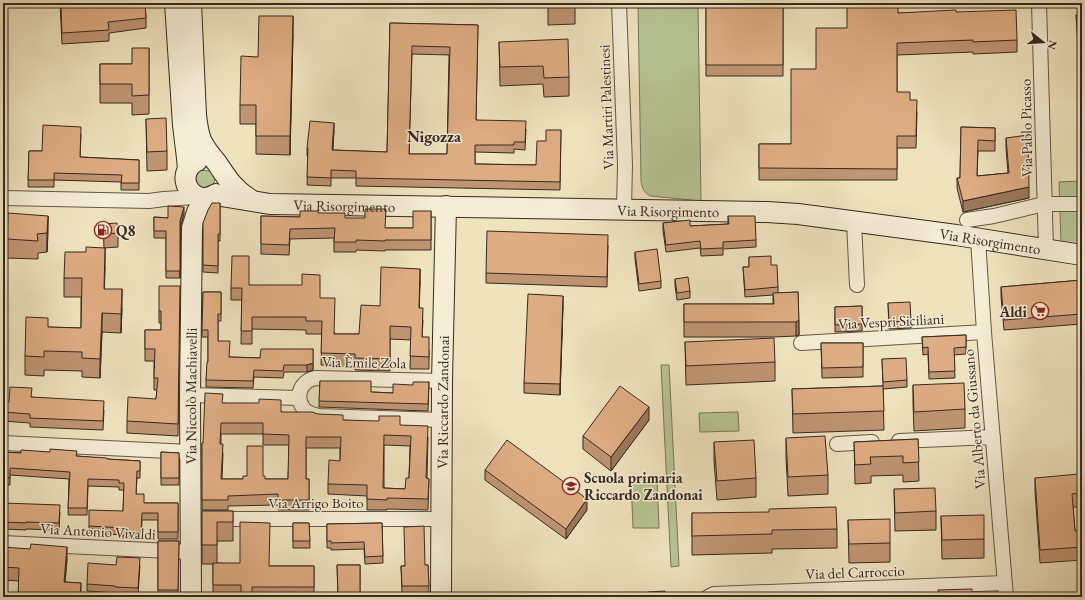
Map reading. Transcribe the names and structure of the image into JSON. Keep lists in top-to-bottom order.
{
  "streets": {
    "street": [
      "Via Martiri Palestinesi",
      "Via Pablo Picasso",
      "Via Risorgimento",
      "Via Vespri Siciliani",
      "Via Èmile Zola",
      "Via Niccolò Machiavelli",
      "Via Riccardo Zandonai",
      "Via Alberto da Giussano",
      "Via Arrigo Boito",
      "Via Antonio Vivaldi",
      "Via del Carroccio"
    ]
  },
  "crossings": [
    ["Via Martiri Palestinesi", "Via Risorgimento"],
    ["Via Pablo Picasso", "Via Risorgimento"],
    ["Via Risorgimento", "Via Niccolò Machiavelli"],
    ["Via Risorgimento", "Via Riccardo Zandonai"],
    ["Via Risorgimento", "Via Alberto da Giussano"],
    ["Via Vespri Siciliani", "Via Alberto da Giussano"],
    ["Via Èmile Zola", "Via Riccardo Zandonai"],
    ["Via Niccolò Machiavelli", "Via Arrigo Boito"],
    ["Via Niccolò Machiavelli", "Via Antonio Vivaldi"],
    ["Via Riccardo Zandonai", "Via Arrigo Boito"],
    ["Via Alberto da Giussano", "Via del Carroccio"]
  ],
  "districts": ["Nigozza"],
  "places": {
    "fuel station": ["Q8"],
    "supermarket": ["Aldi"],
    "school or university": ["Scuola primaria Riccardo Zandonai"]
  },
  "north": "right"
}
